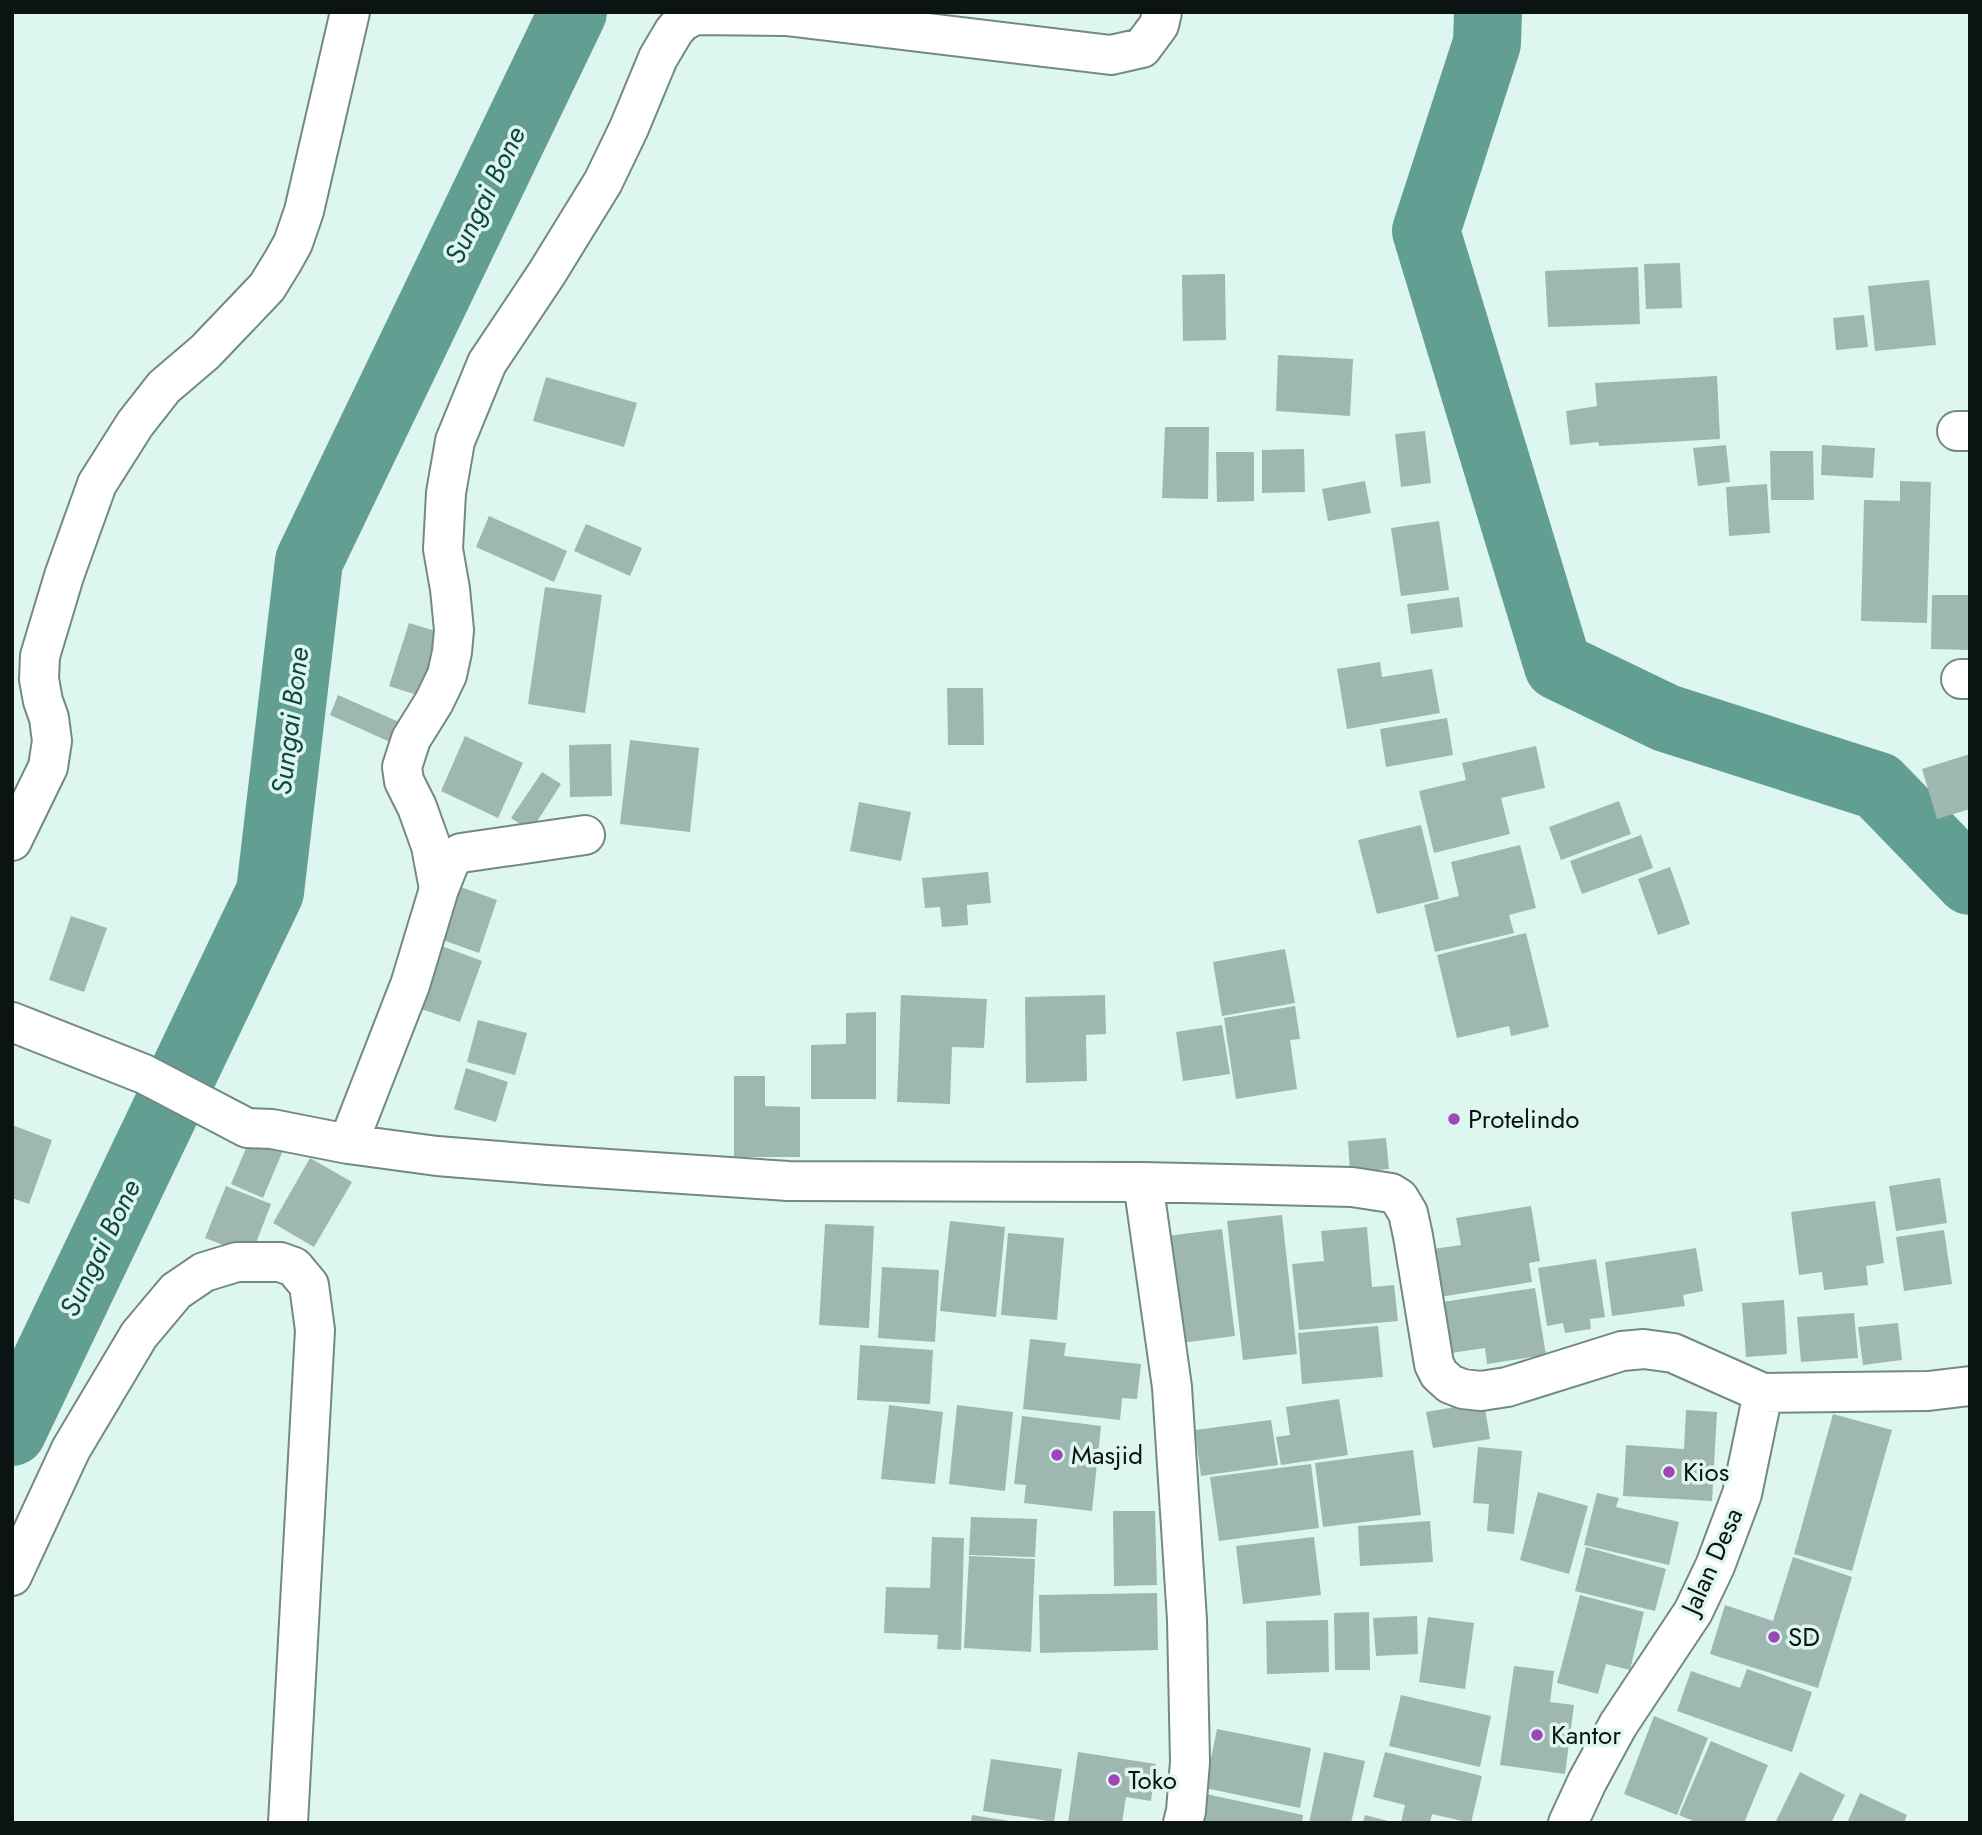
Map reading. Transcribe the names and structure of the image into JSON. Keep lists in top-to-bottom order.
{
  "streets": {
    "street": ["Jalan Desa"]
  },
  "water": ["Sungai Bone"],
  "places": [
    "Protelindo",
    "Masjid",
    "Kios",
    "SD",
    "Kantor",
    "Toko"
  ]
}
